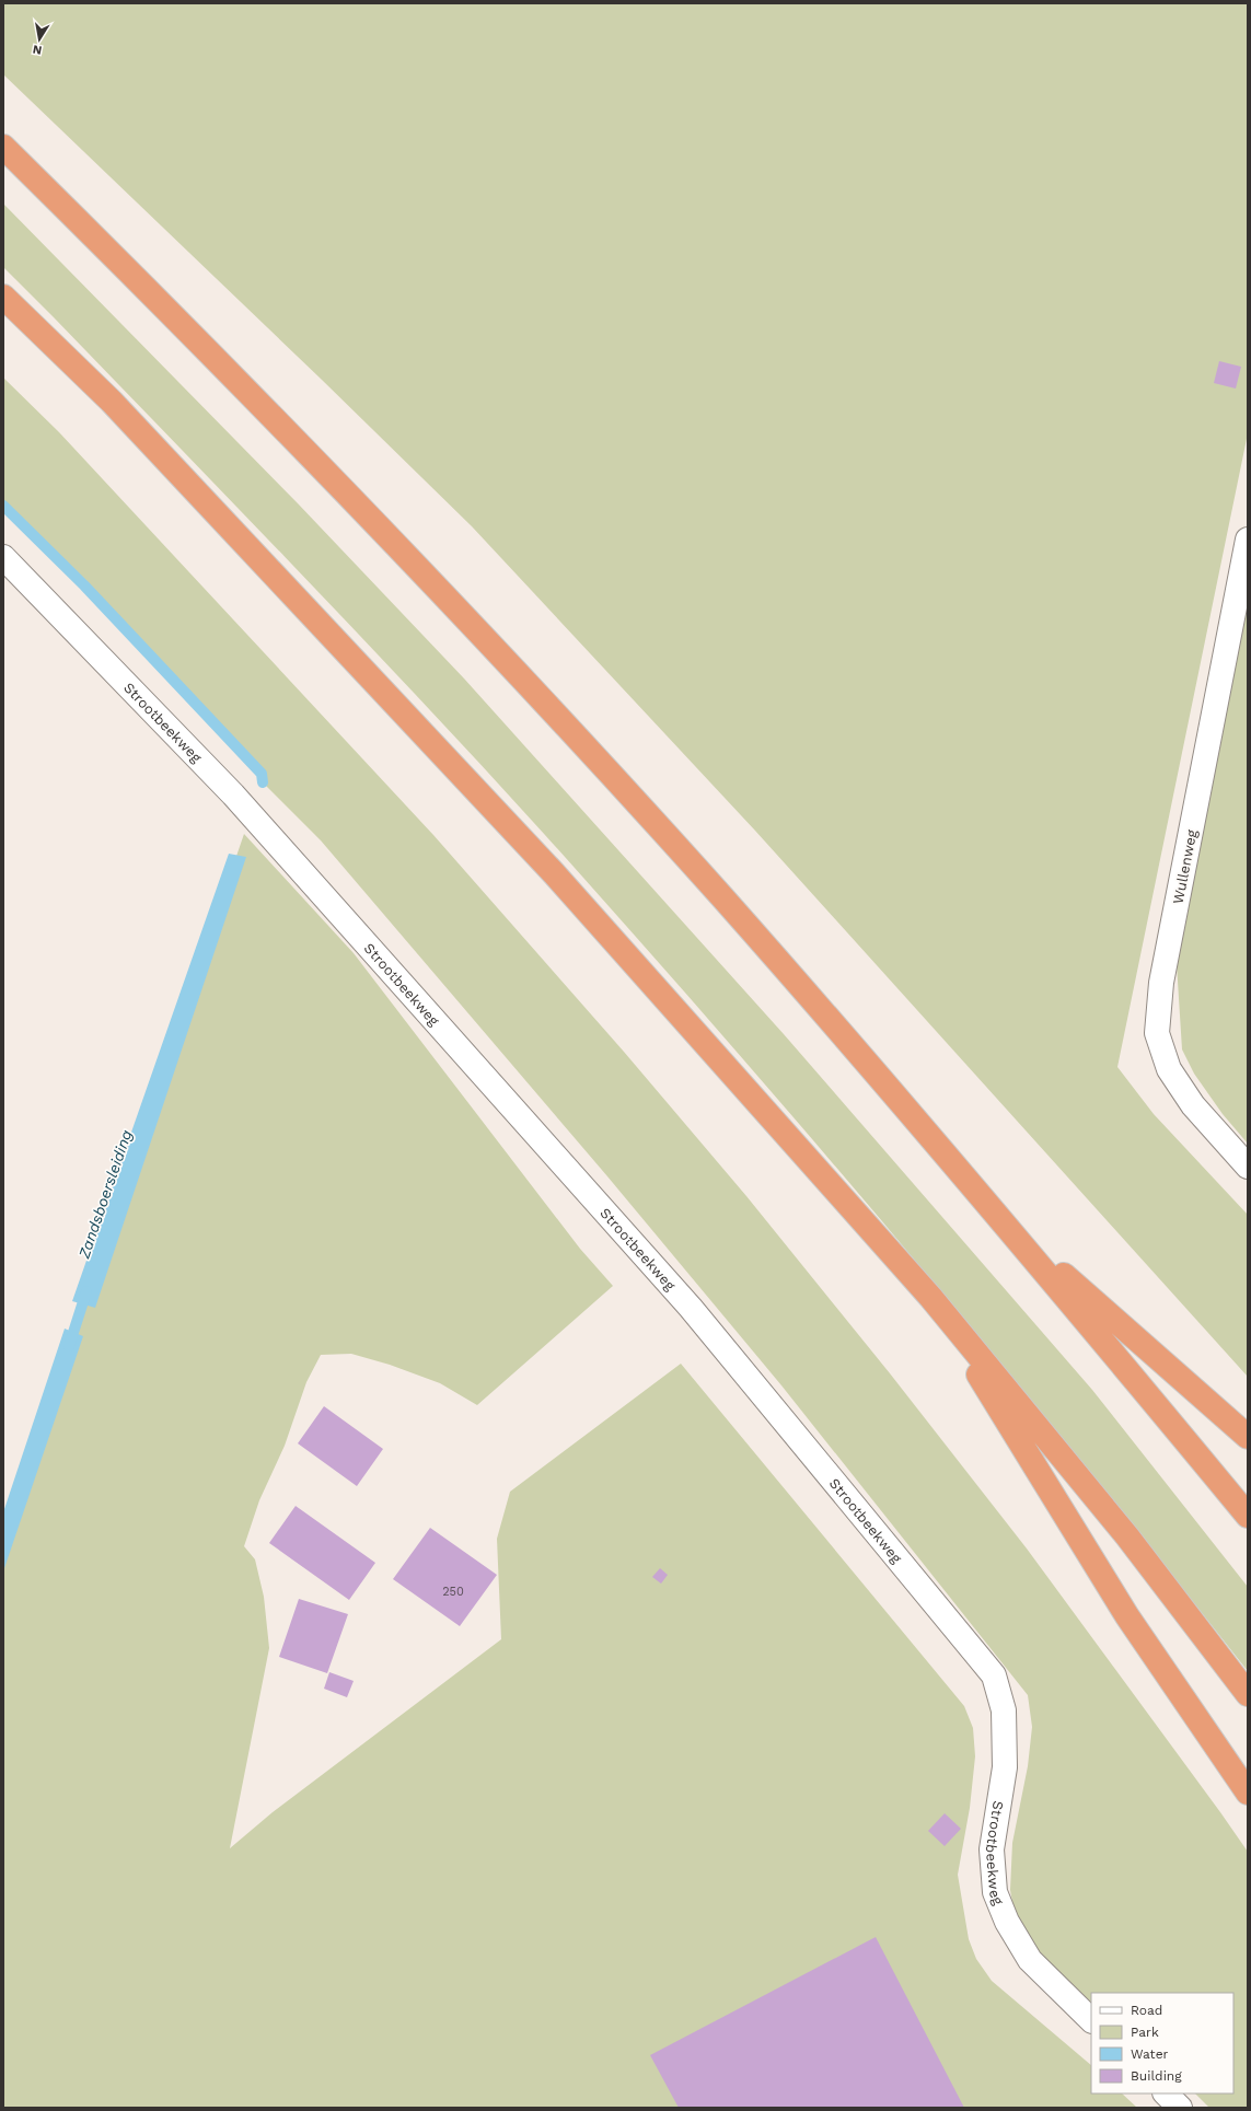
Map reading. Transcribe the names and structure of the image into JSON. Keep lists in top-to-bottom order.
{
  "streets": {
    "street": ["Strootbeekweg", "Wullenweg"]
  },
  "water": ["Zandsboersleiding"],
  "house_numbers": ["250"],
  "legend": [
    "Road",
    "Park",
    "Water",
    "Building"
  ],
  "north": "bottom"
}
